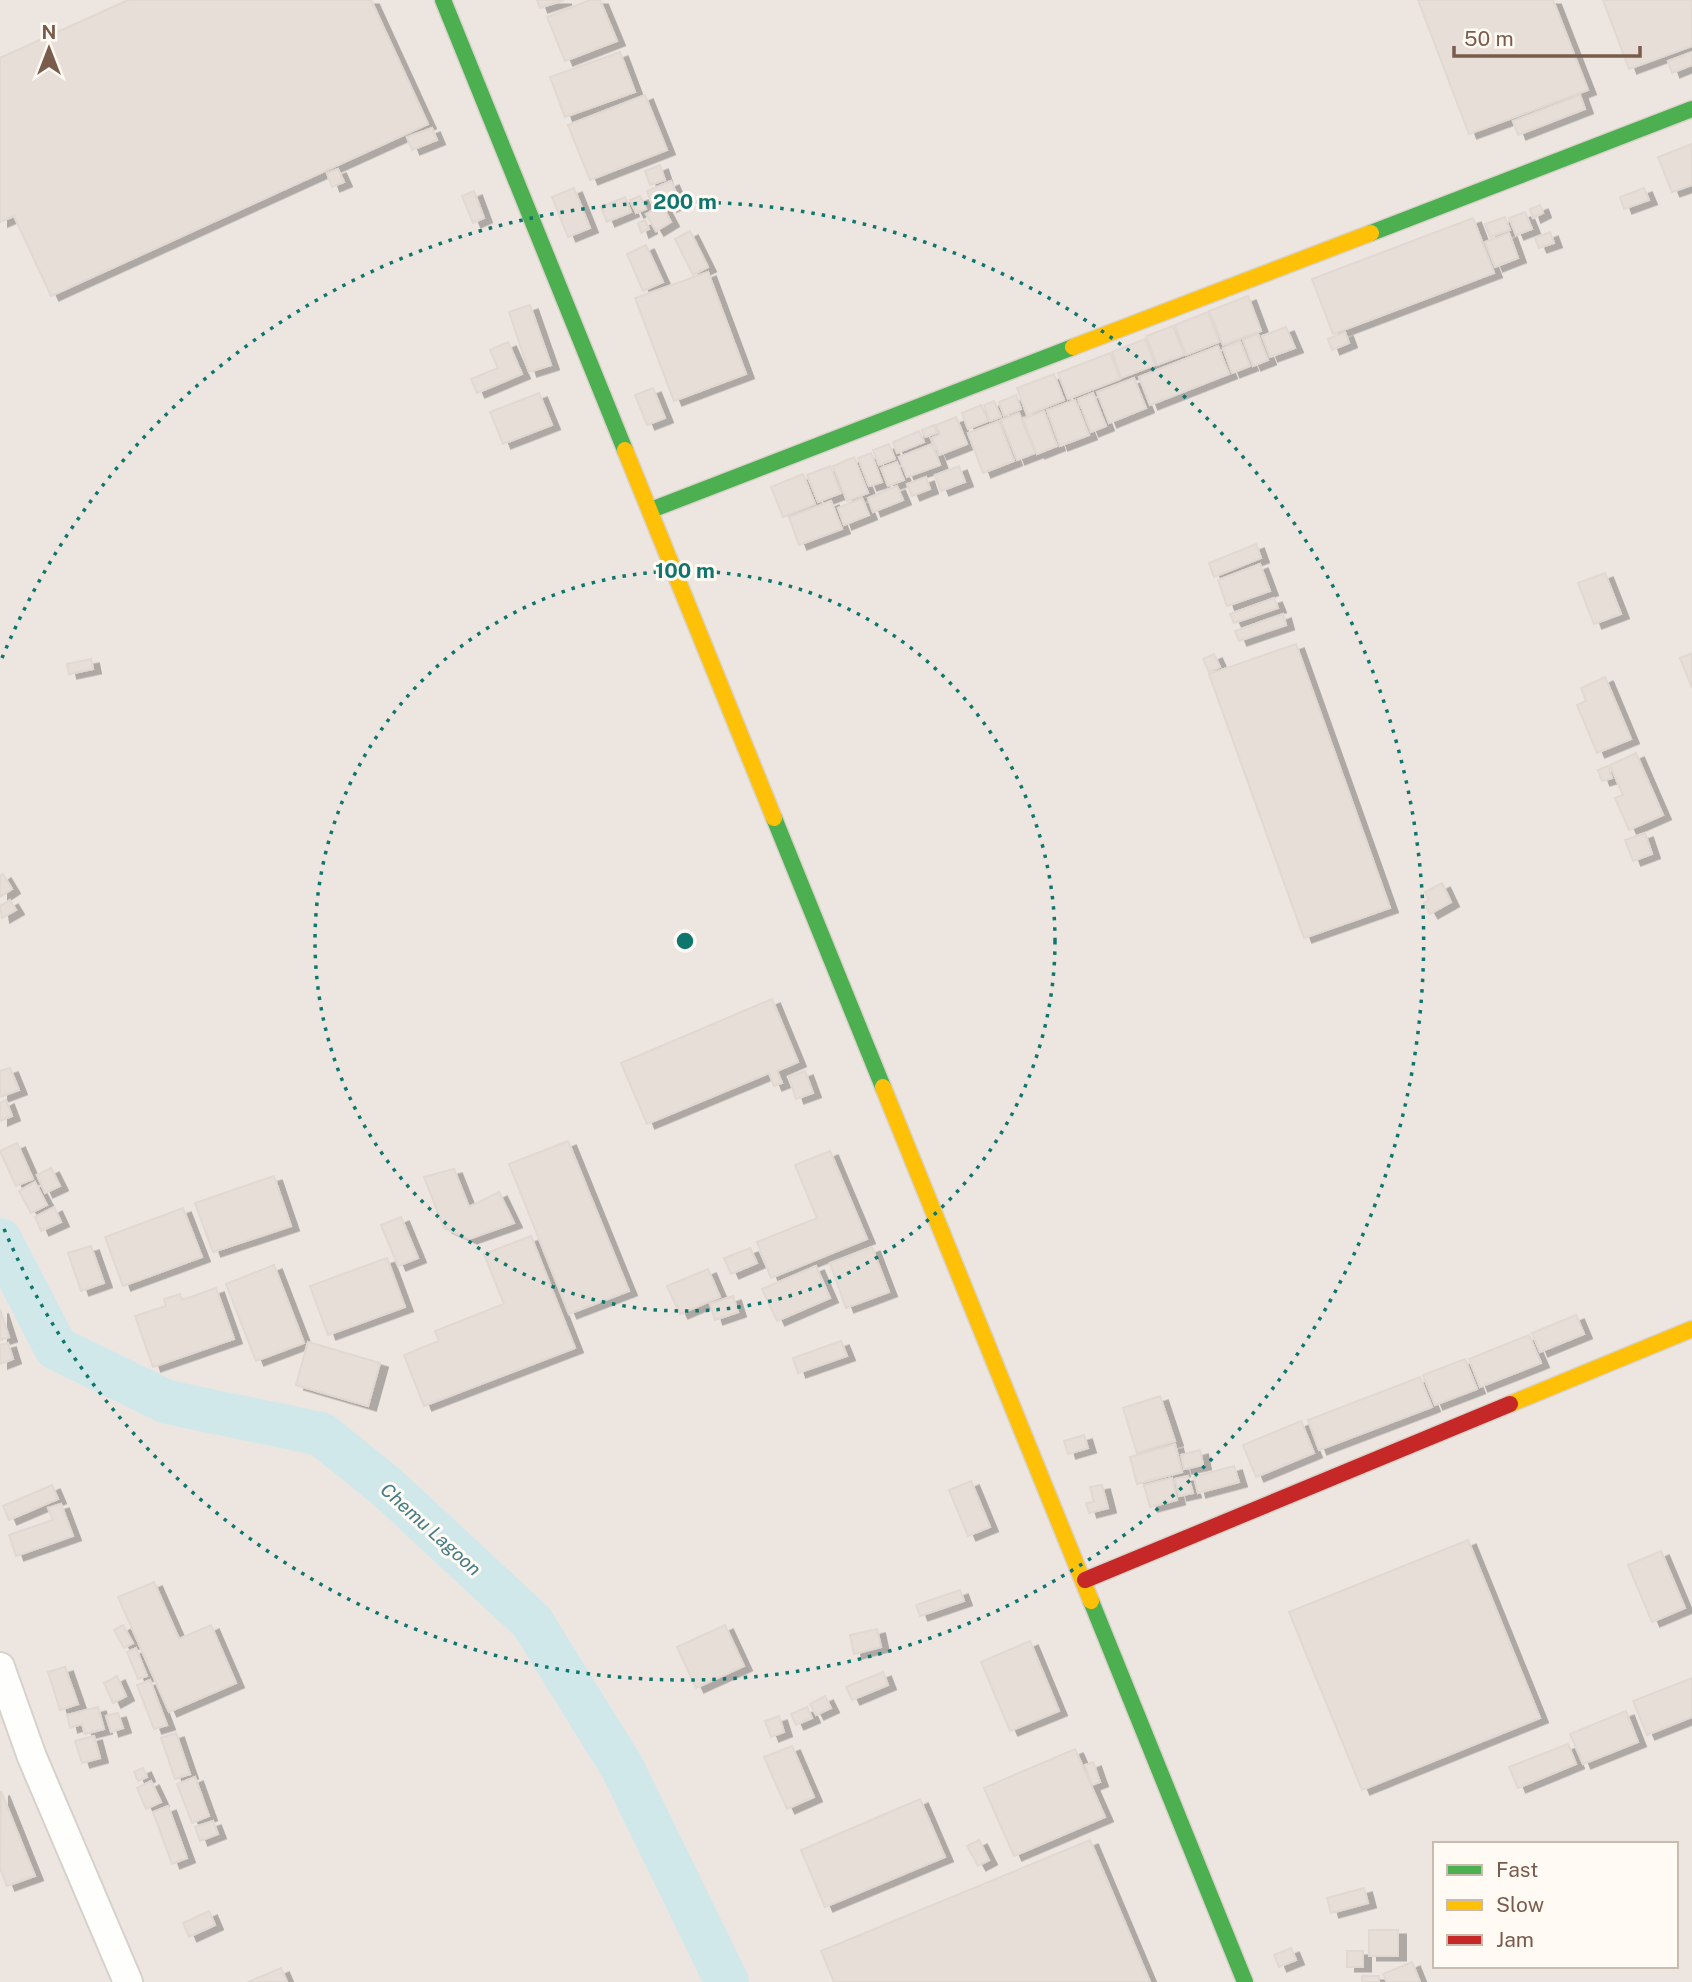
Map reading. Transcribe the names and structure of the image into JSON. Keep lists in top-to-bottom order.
{
  "water": ["Chemu Lagoon"],
  "legend": ["Fast", "Slow", "Jam"],
  "scale_bar": "50 m",
  "north": "top",
  "rings": ["200 m", "100 m"]
}
